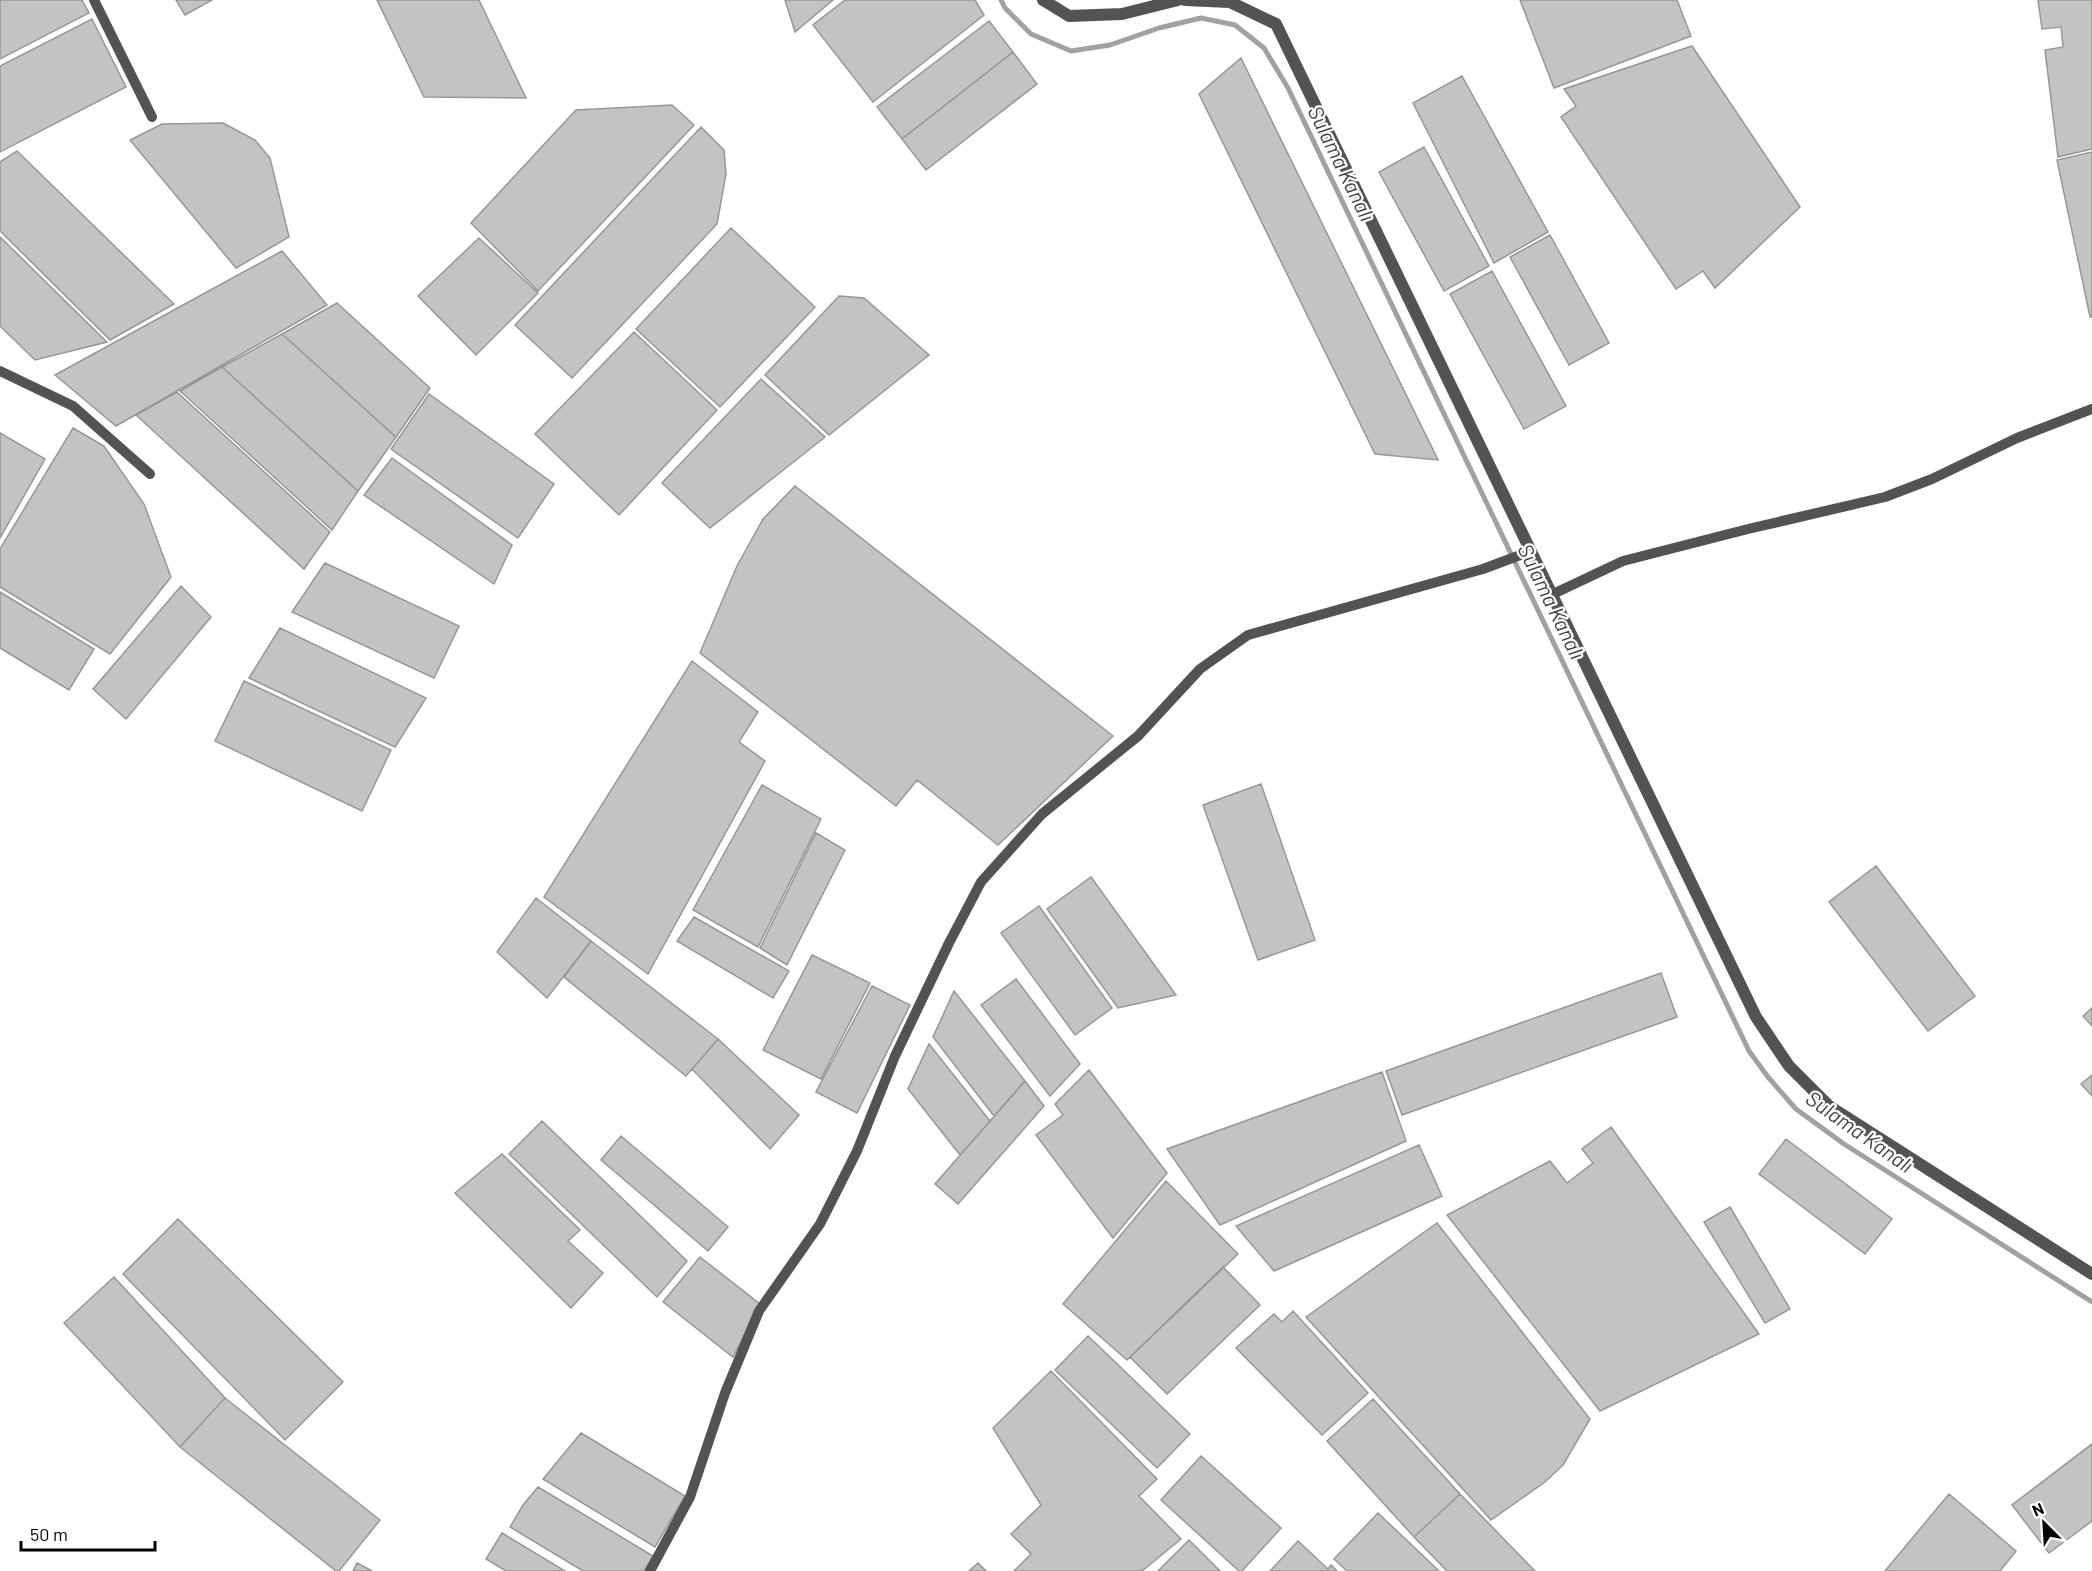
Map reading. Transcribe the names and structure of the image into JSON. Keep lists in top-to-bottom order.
{
  "water": ["Sulama Kanalı"],
  "scale_bar": "50 m",
  "north": "top left"
}
